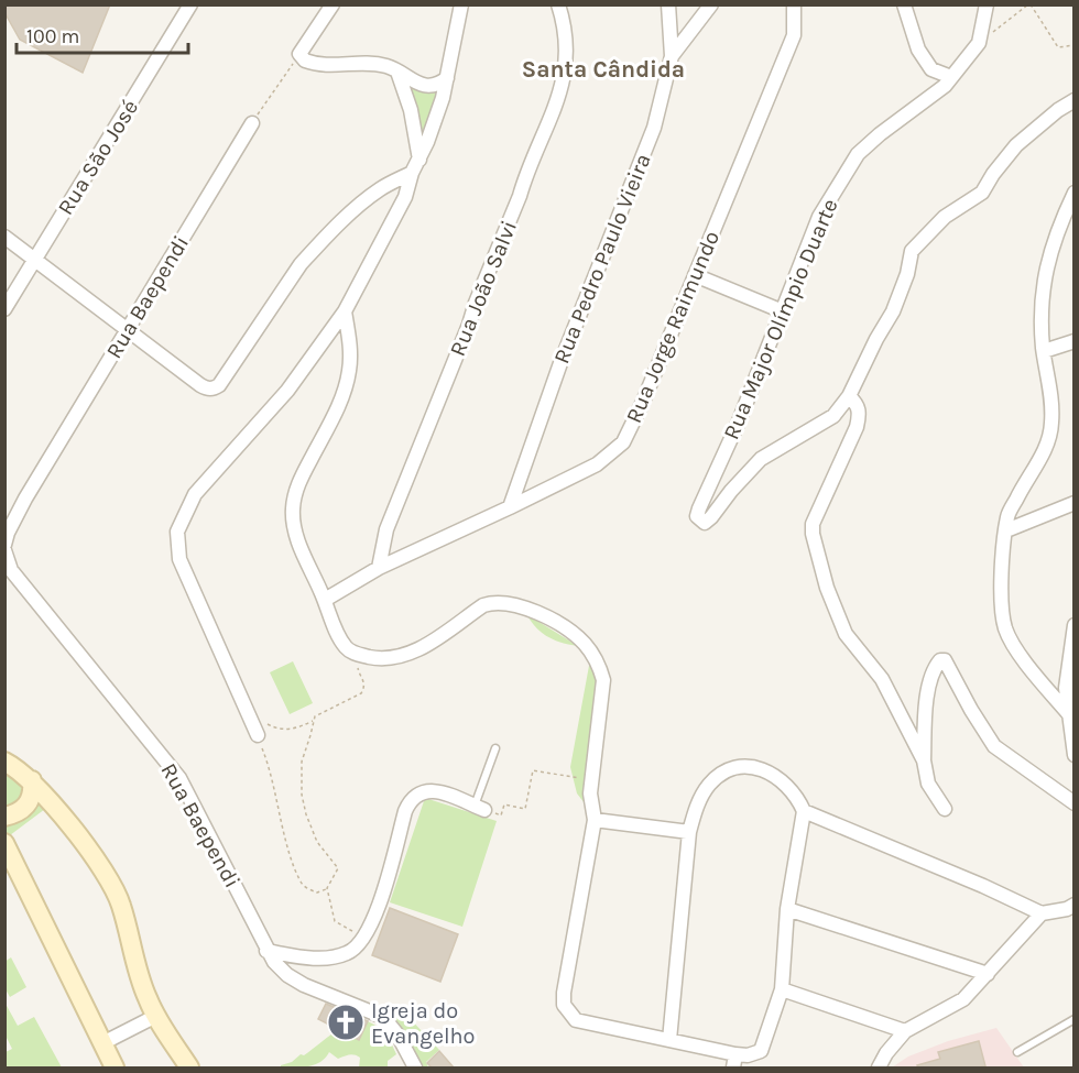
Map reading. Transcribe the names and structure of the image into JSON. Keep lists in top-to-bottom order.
{
  "streets": {
    "street": [
      "Rua São José",
      "Rua Pedro Paulo Vieira",
      "Rua João Salvi",
      "Rua Baependi",
      "Rua Major Olímpio Duarte",
      "Rua Jorge Raimundo"
    ]
  },
  "crossings": [
    ["Rua Pedro Paulo Vieira", "Rua Jorge Raimundo"],
    ["Rua João Salvi", "Rua Jorge Raimundo"]
  ],
  "districts": ["Santa Cândida"],
  "places": {
    "church": ["Igreja do Evangelho"]
  },
  "scale_bar": "100 m"
}
